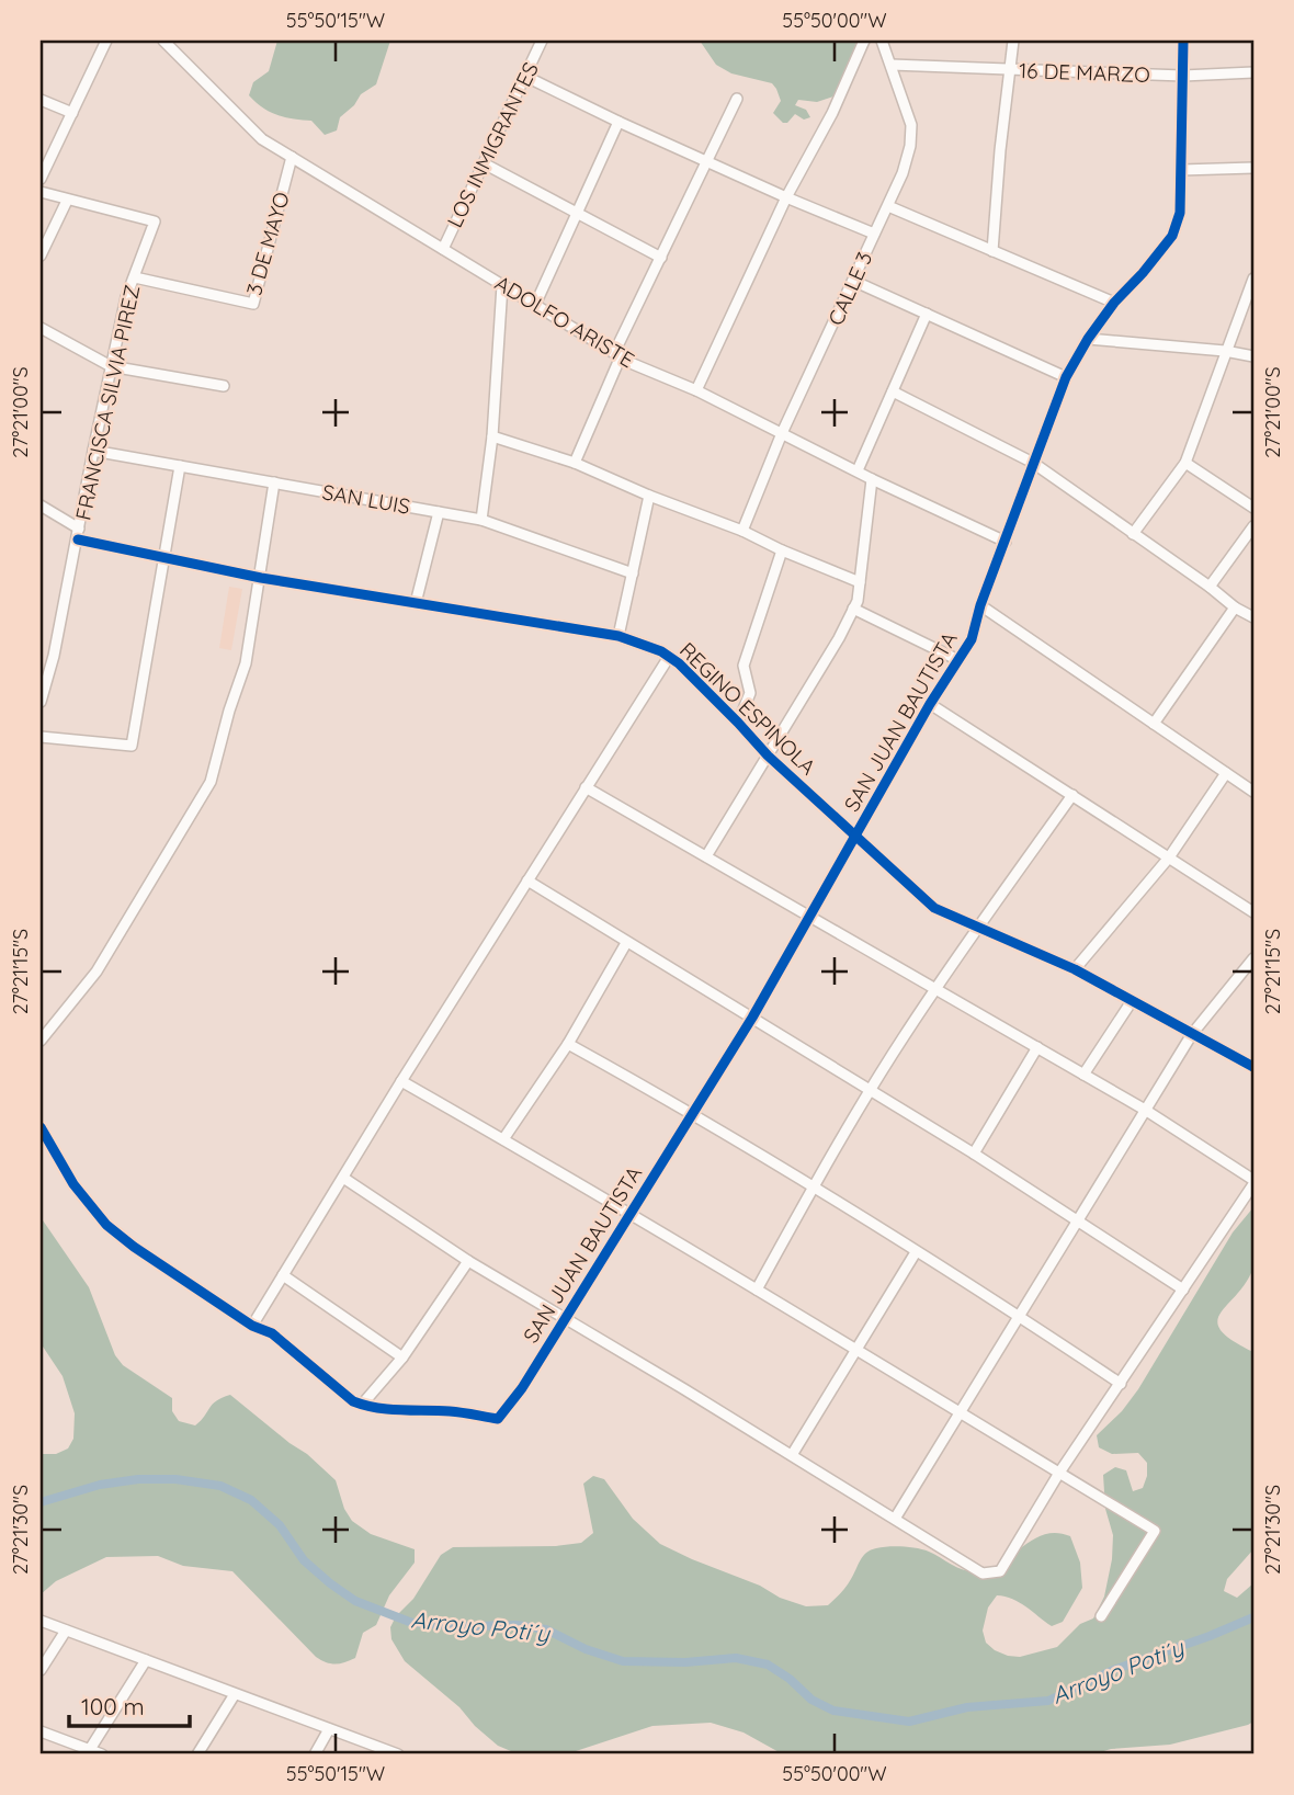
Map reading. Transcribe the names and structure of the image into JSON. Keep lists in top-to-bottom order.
{
  "streets": {
    "street": [
      "16 DE MARZO",
      "LOS INMIGRANTES",
      "3 DE MAYO",
      "CALLE 3",
      "ADOLFO ARISTE",
      "FRANCISCA SILVIA PIREZ",
      "SAN LUIS",
      "REGINO ESPINOLA",
      "SAN JUAN BAUTISTA"
    ]
  },
  "crossings": [
    ["16 DE MARZO", "CALLE 3"],
    ["16 DE MARZO", "SAN JUAN BAUTISTA"],
    ["LOS INMIGRANTES", "ADOLFO ARISTE"],
    ["3 DE MAYO", "ADOLFO ARISTE"],
    ["3 DE MAYO", "FRANCISCA SILVIA PIREZ"],
    ["CALLE 3", "ADOLFO ARISTE"],
    ["ADOLFO ARISTE", "SAN JUAN BAUTISTA"],
    ["FRANCISCA SILVIA PIREZ", "SAN LUIS"],
    ["FRANCISCA SILVIA PIREZ", "REGINO ESPINOLA"],
    ["REGINO ESPINOLA", "SAN JUAN BAUTISTA"]
  ],
  "water": ["Arroyo Poti´y"],
  "scale_bar": "100 m",
  "coordinates": [
    "55°50'15\"W",
    "55°50'00\"W",
    "27°21'00\"S",
    "27°21'15\"S",
    "27°21'30\"S"
  ]
}
